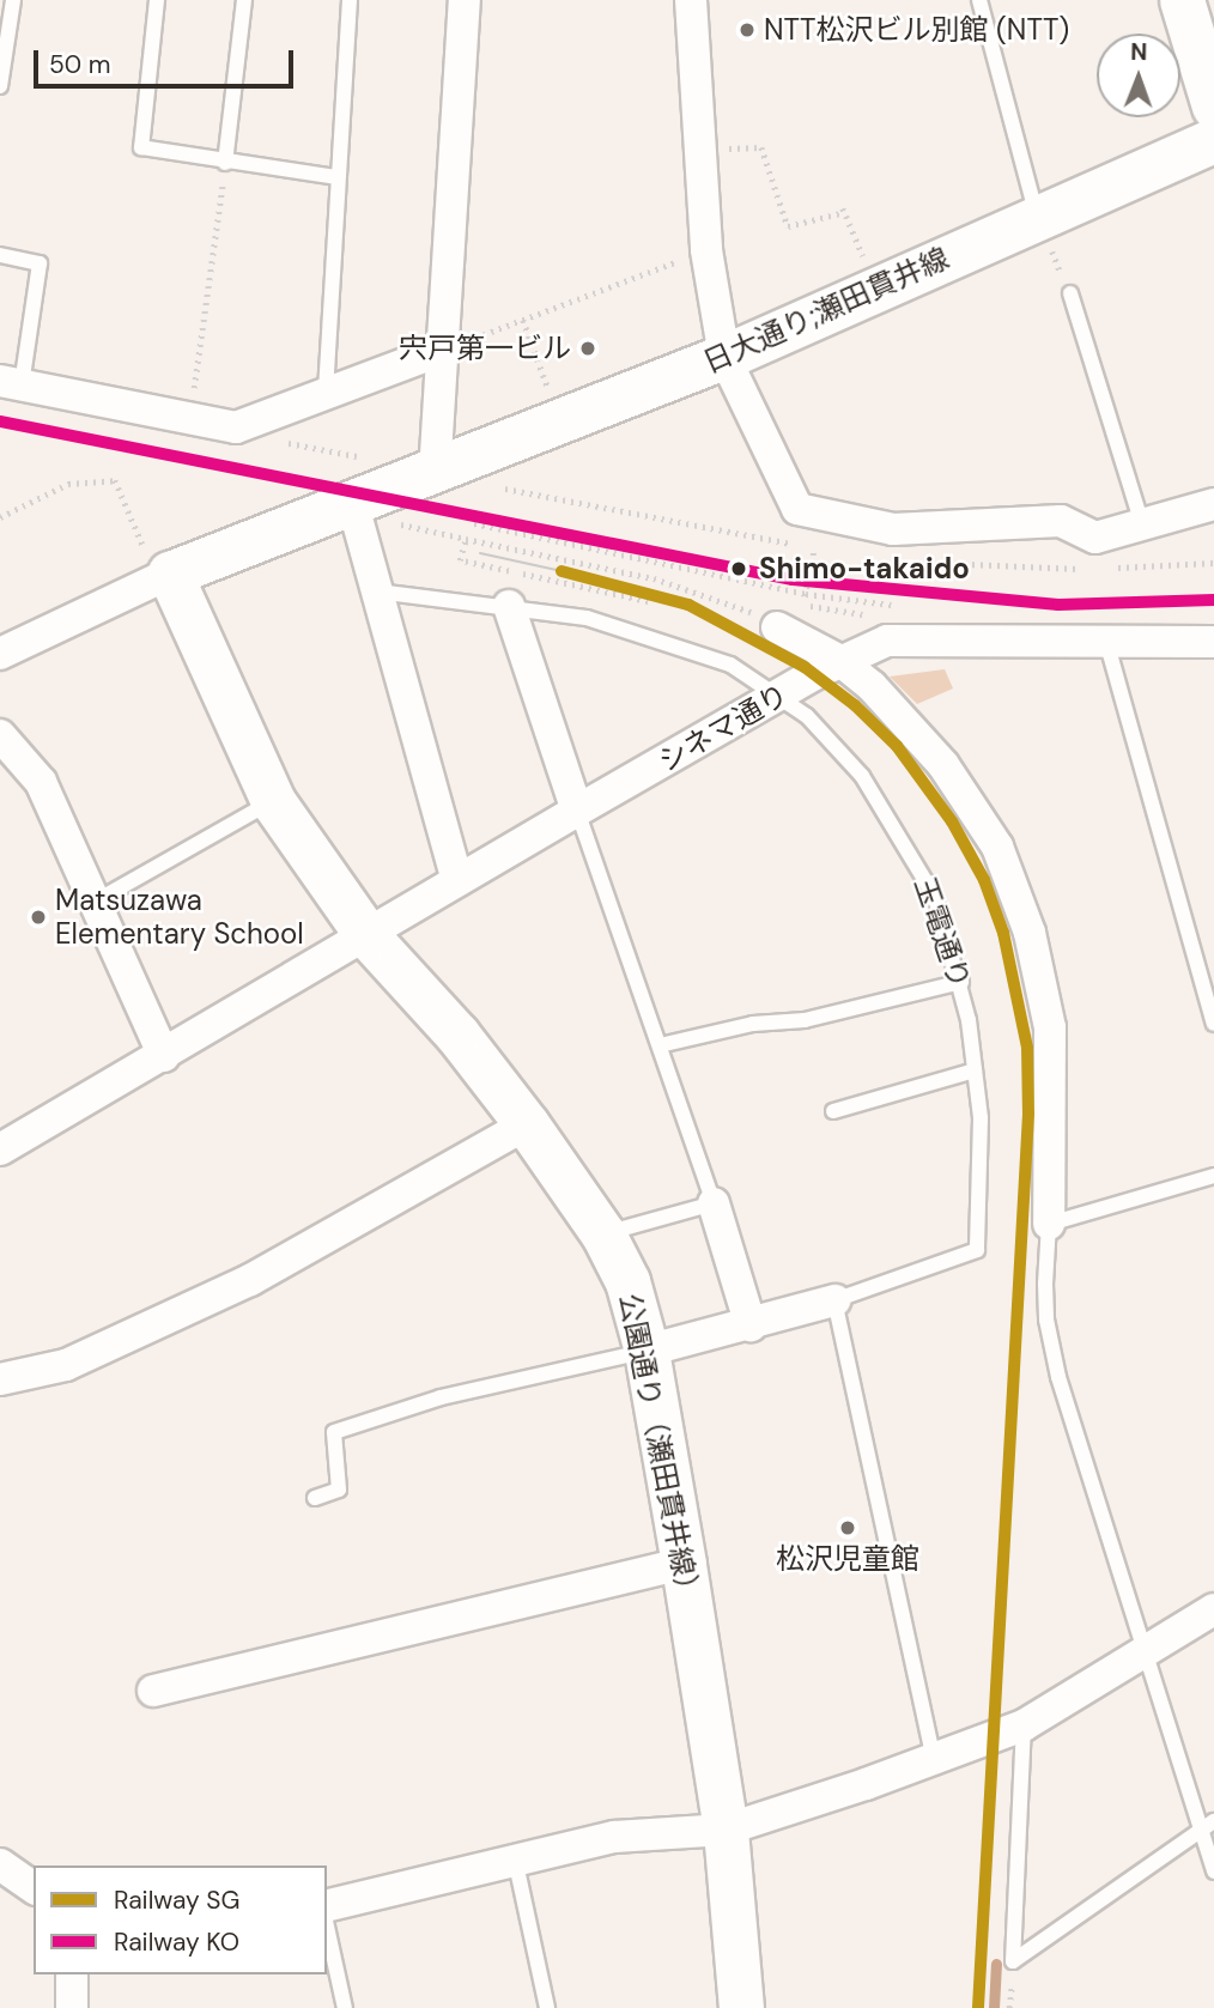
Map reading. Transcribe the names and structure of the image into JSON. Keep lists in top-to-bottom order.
{
  "streets": {
    "main road": ["日大通り;瀬田貫井線", "公園通り（瀬田貫井線）"],
    "street": ["シネマ通り", "玉電通り"]
  },
  "crossings": [
    ["シネマ通り", "玉電通り"],
    ["シネマ通り", "公園通り（瀬田貫井線）"],
    ["玉電通り", "公園通り（瀬田貫井線）"]
  ],
  "places": [
    "NTT松沢ビル別館 (NTT)",
    "宍戸第一ビル",
    "Shimo-takaido",
    "Matsuzawa Elementary School",
    "松沢児童館"
  ],
  "lines": ["rail line KO", "rail line SG"],
  "legend": ["Railway SG", "Railway KO"],
  "scale_bar": "50 m",
  "north": "top"
}
